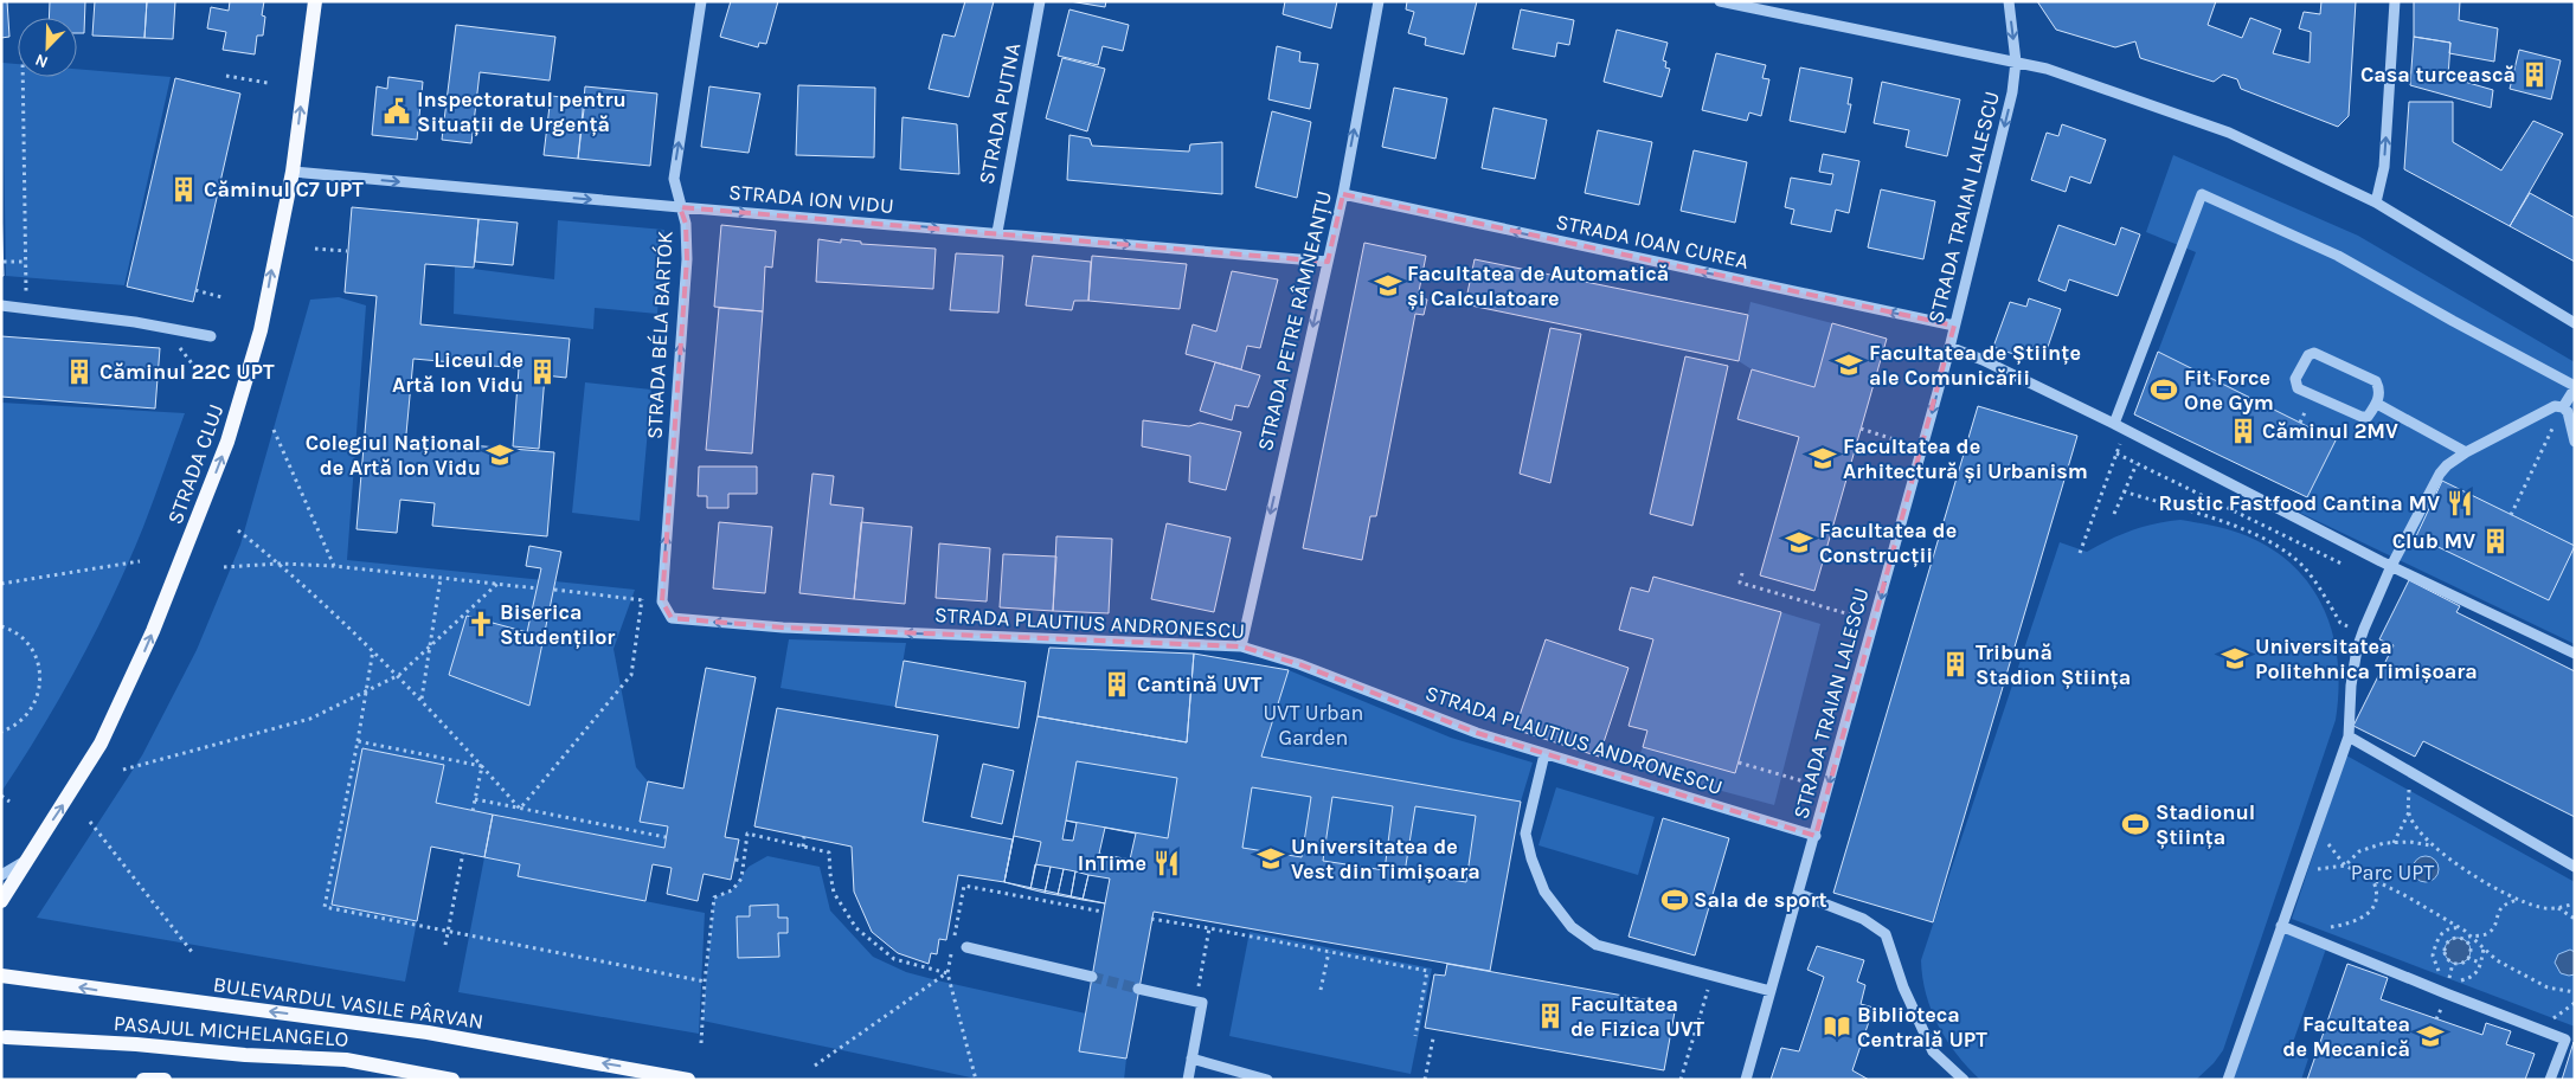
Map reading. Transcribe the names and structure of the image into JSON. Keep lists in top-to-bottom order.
{
  "streets": {
    "main road": ["STRADA CLUJ", "BULEVARDUL VASILE PÂRVAN", "PASAJUL MICHELANGELO"],
    "street": [
      "STRADA PUTNA",
      "STRADA ION VIDU",
      "STRADA TRAIAN LALESCU",
      "STRADA IOAN CUREA",
      "STRADA PETRE RÂMNEANȚU",
      "STRADA BÉLA BARTÓK",
      "STRADA PLAUTIUS ANDRONESCU"
    ]
  },
  "crossings": [
    ["STRADA PUTNA", "STRADA ION VIDU"],
    ["STRADA ION VIDU", "STRADA PETRE RÂMNEANȚU"],
    ["STRADA ION VIDU", "STRADA BÉLA BARTÓK"],
    ["STRADA ION VIDU", "STRADA CLUJ"],
    ["STRADA TRAIAN LALESCU", "STRADA IOAN CUREA"],
    ["STRADA TRAIAN LALESCU", "STRADA PLAUTIUS ANDRONESCU"],
    ["STRADA IOAN CUREA", "STRADA PETRE RÂMNEANȚU"],
    ["STRADA PETRE RÂMNEANȚU", "STRADA PLAUTIUS ANDRONESCU"],
    ["STRADA BÉLA BARTÓK", "STRADA PLAUTIUS ANDRONESCU"]
  ],
  "one_way": [
    "STRADA ION VIDU",
    "STRADA TRAIAN LALESCU",
    "STRADA IOAN CUREA",
    "STRADA BÉLA BARTÓK",
    "STRADA CLUJ",
    "STRADA PLAUTIUS ANDRONESCU",
    "BULEVARDUL VASILE PÂRVAN"
  ],
  "parks": ["UVT Urban Garden", "Parc UPT"],
  "places": {
    "building": [
      "Casa turcească",
      "Căminul C7 UPT",
      "Căminul 22C UPT",
      "Liceul de Artă Ion Vidu",
      "Căminul 2MV",
      "Club MV",
      "Tribună Stadion Știința",
      "Cantină UVT",
      "Facultatea de Fizica UVT"
    ],
    "public building": ["Inspectoratul pentru Situații de Urgență"],
    "school or university": [
      "Facultatea de Automatică și Calculatoare",
      "Facultatea de Științe ale Comunicării",
      "Colegiul Național de Artă Ion Vidu",
      "Facultatea de Arhitectură și Urbanism",
      "Facultatea de Construcții",
      "Universitatea Politehnica Timișoara",
      "Universitatea de Vest din Timișoara",
      "Facultatea de Mecanică"
    ],
    "sports": ["Fit Force One Gym", "Stadionul Știința", "Sala de sport"],
    "restaurant": ["Rustic Fastfood Cantina MV", "InTime"],
    "church": ["Biserica Studenților"],
    "library": ["Biblioteca Centrală UPT"]
  },
  "north": "bottom left"
}
